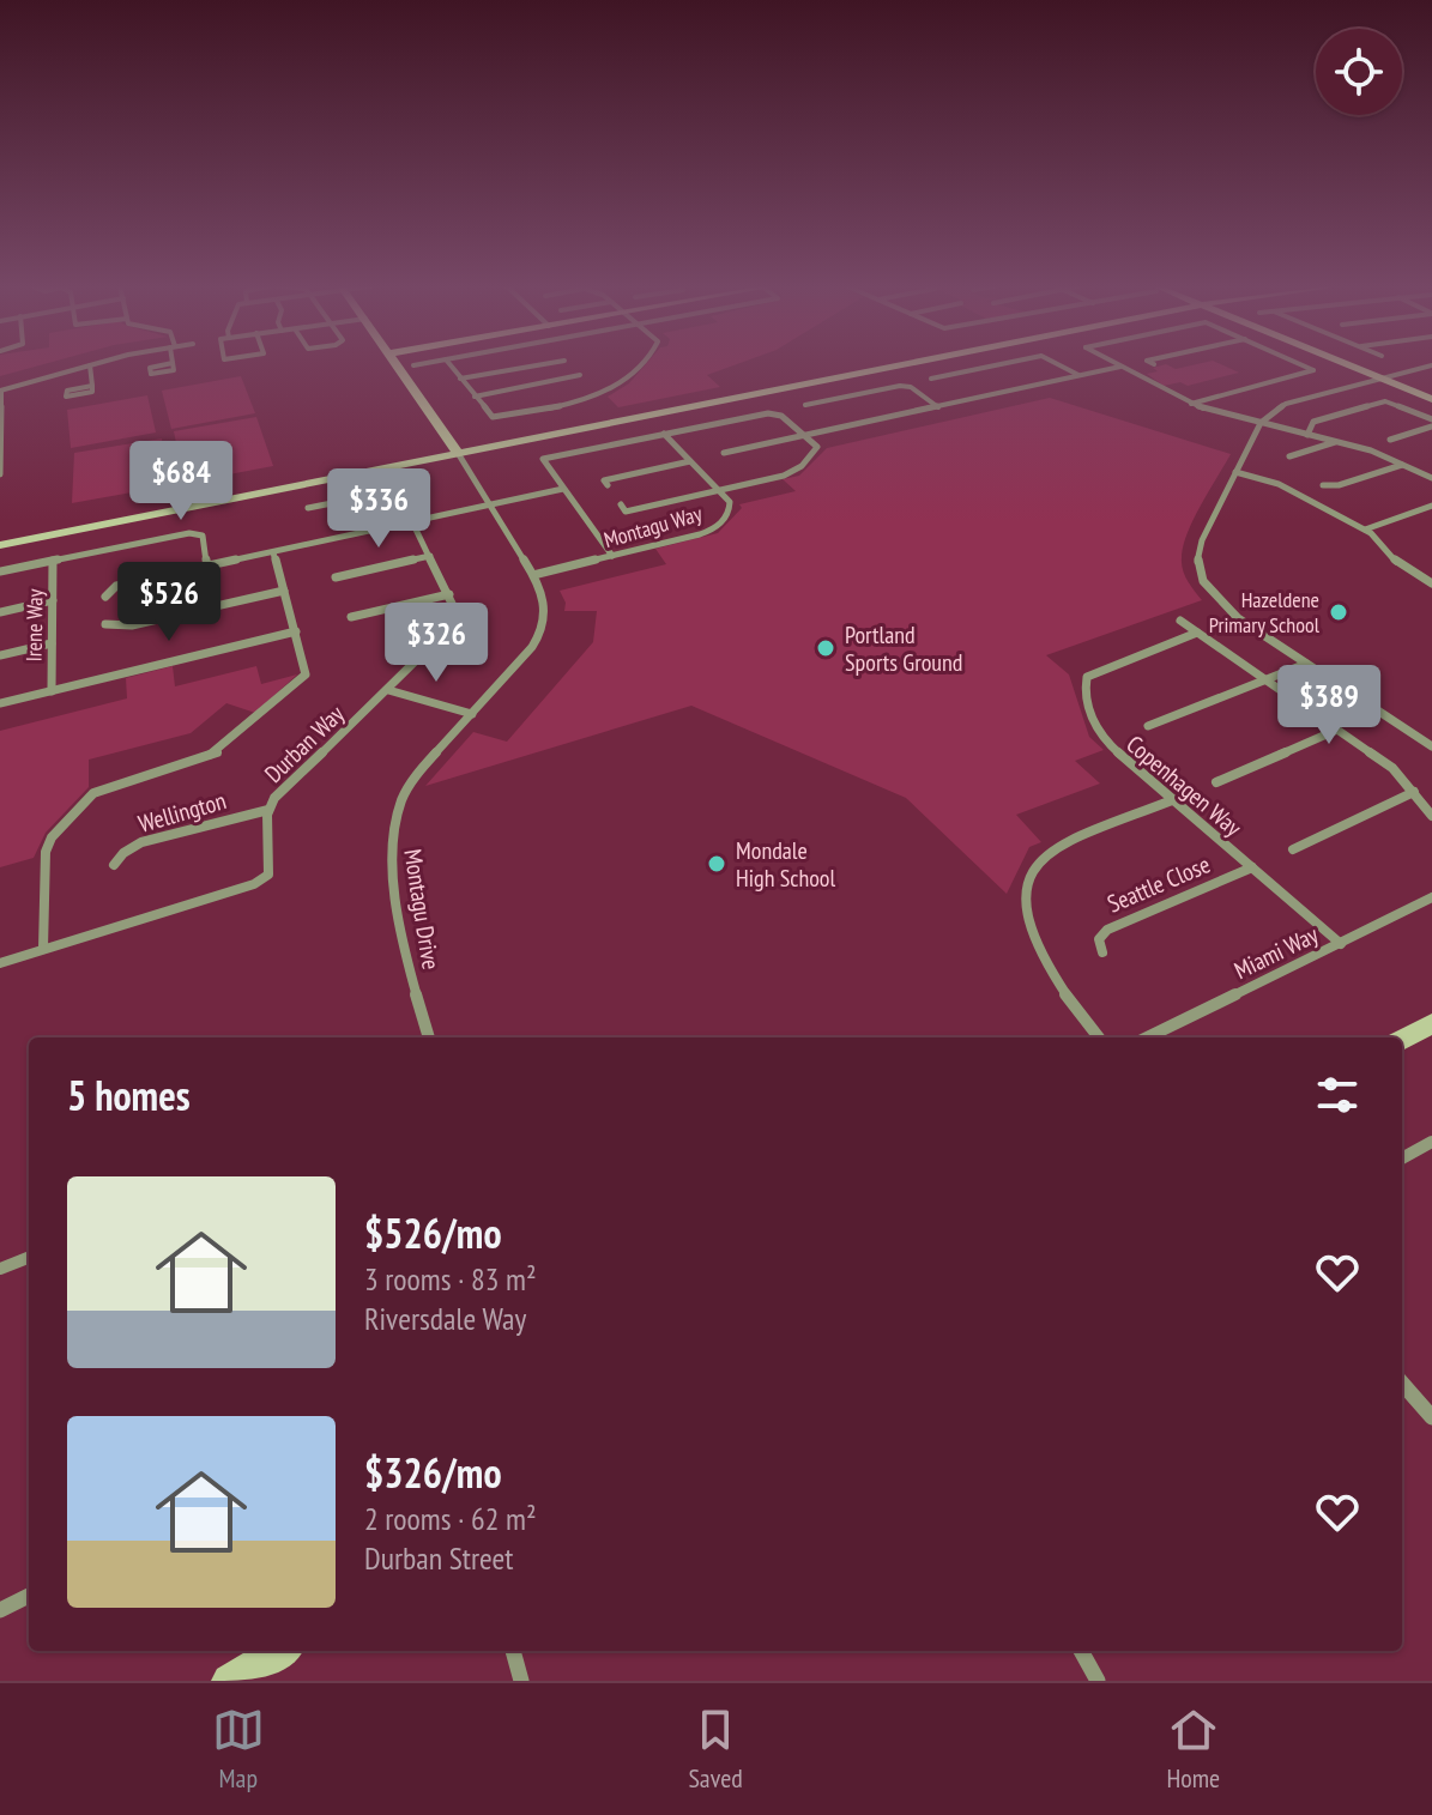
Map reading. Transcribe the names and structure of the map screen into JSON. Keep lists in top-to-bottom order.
{
  "streets": {
    "street": [
      "Montagu Way",
      "Irene Way",
      "Durban Way",
      "Copenhagen Way",
      "Wellington",
      "Seattle Close",
      "Montagu Drive",
      "Miami Way"
    ]
  },
  "crossings": [
    ["Montagu Way", "Montagu Drive"],
    ["Durban Way", "Wellington"],
    ["Copenhagen Way", "Seattle Close"],
    ["Copenhagen Way", "Miami Way"]
  ],
  "places": ["Hazeldene Primary School", "Portland Sports Ground", "Mondale High School"],
  "page": {
    "price": [
      "$684",
      "$336",
      "$526",
      "$326",
      "$389"
    ],
    "heading": "5 homes",
    "list": [
      {
        "name": "$526/mo",
        "note": "3 rooms · 83 m² · Riversdale Way"
      },
      {
        "name": "$326/mo",
        "note": "2 rooms · 62 m² · Durban Street"
      }
    ],
    "tabs": ["Map", "Saved", "Home"]
  }
}
